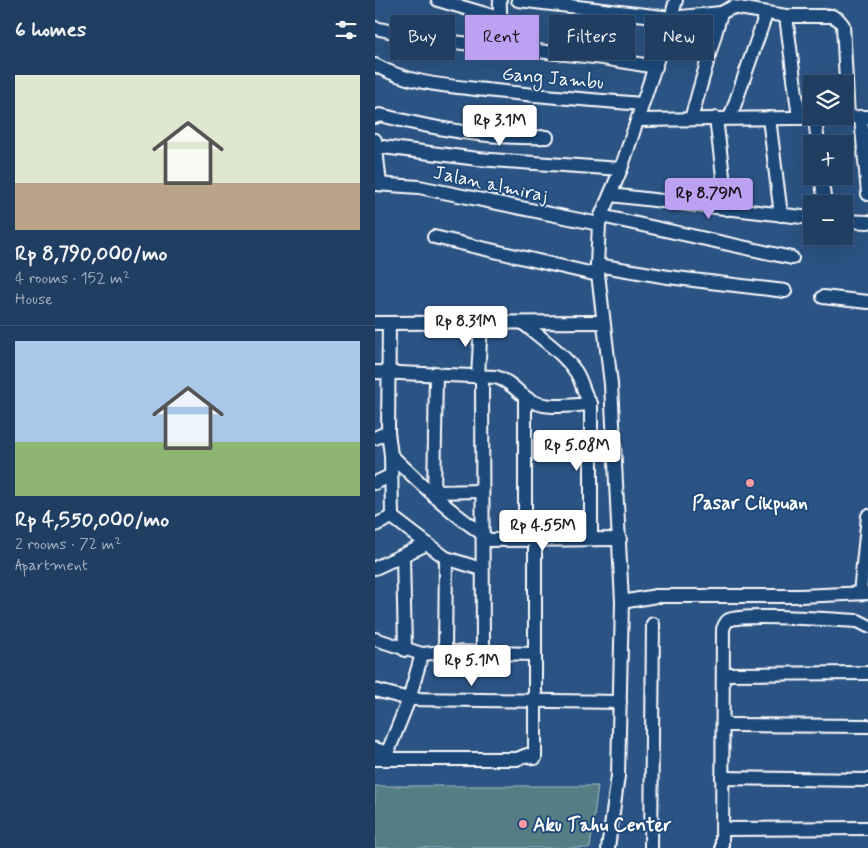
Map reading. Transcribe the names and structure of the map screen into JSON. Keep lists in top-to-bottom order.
{
  "streets": {
    "street": ["Gang Jambu", "Jalan almiraj"]
  },
  "places": ["Pasar Cikpuan", "Aku Tahu Center"],
  "page": {
    "heading": "6 homes",
    "chip": [
      "Buy",
      "Rent",
      "Filters",
      "New"
    ],
    "list": [
      {
        "name": "Rp 8,790,000/mo",
        "note": "4 rooms · 152 m² · House"
      },
      {
        "name": "Rp 4,550,000/mo",
        "note": "2 rooms · 72 m² · Apartment"
      }
    ],
    "map_buttons": ["+", "−"],
    "price": [
      "Rp 3.1M",
      "Rp 8.79M",
      "Rp 8.31M",
      "Rp 5.08M",
      "Rp 4.55M",
      "Rp 5.1M"
    ]
  }
}
